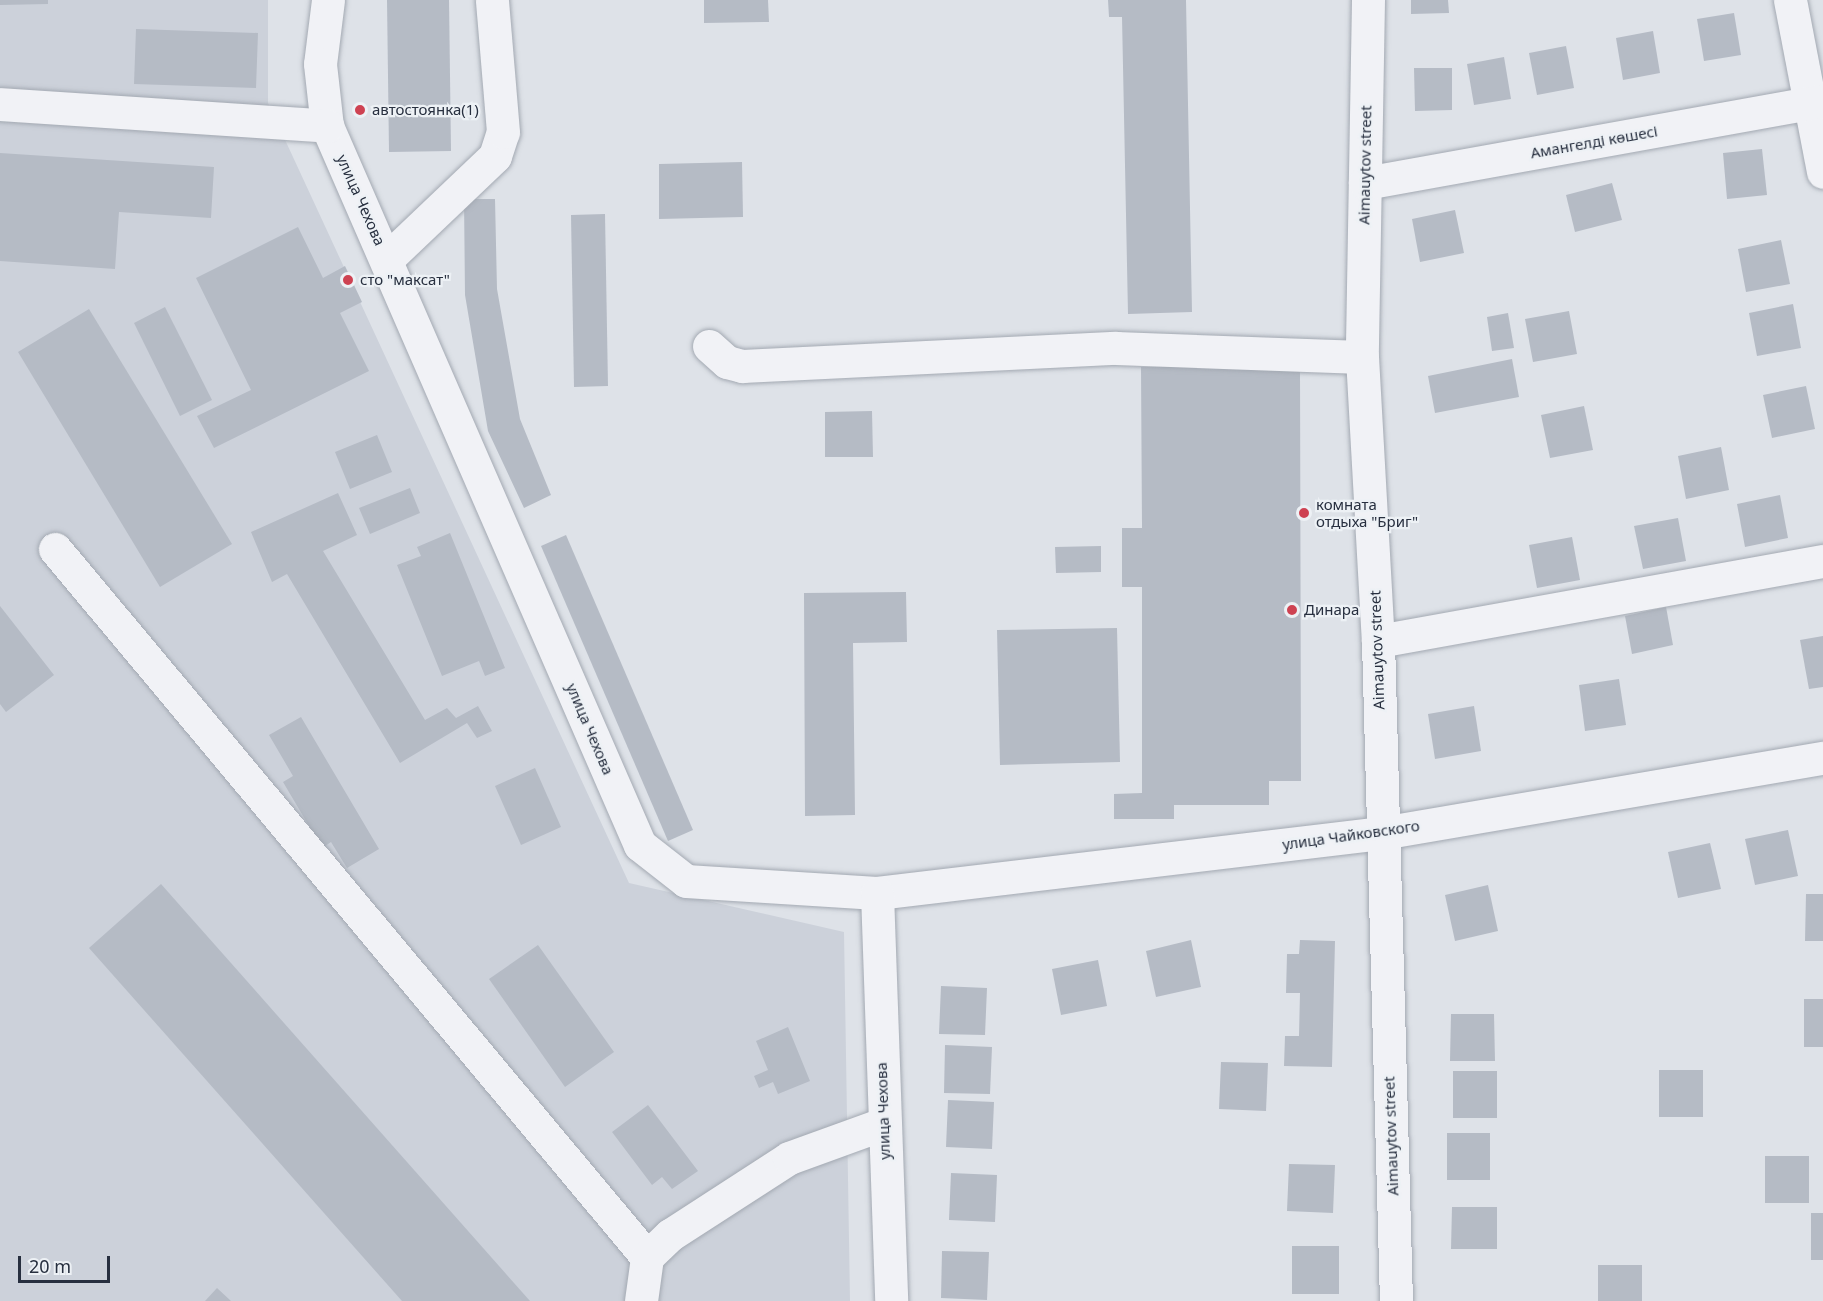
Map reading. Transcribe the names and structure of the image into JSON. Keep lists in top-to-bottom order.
{
  "streets": {
    "street": [
      "Амангелді көшесі",
      "Aimauytov street",
      "улица Чехова",
      "улица Чайковского"
    ]
  },
  "crossings": [
    ["Амангелді көшесі", "Aimauytov street"],
    ["Aimauytov street", "улица Чайковского"],
    ["улица Чехова", "улица Чайковского"]
  ],
  "places": [
    "автостоянка(1)",
    "сто \"максат\"",
    "комната отдыха \"Бриг\"",
    "Динара"
  ],
  "scale_bar": "20 m"
}
